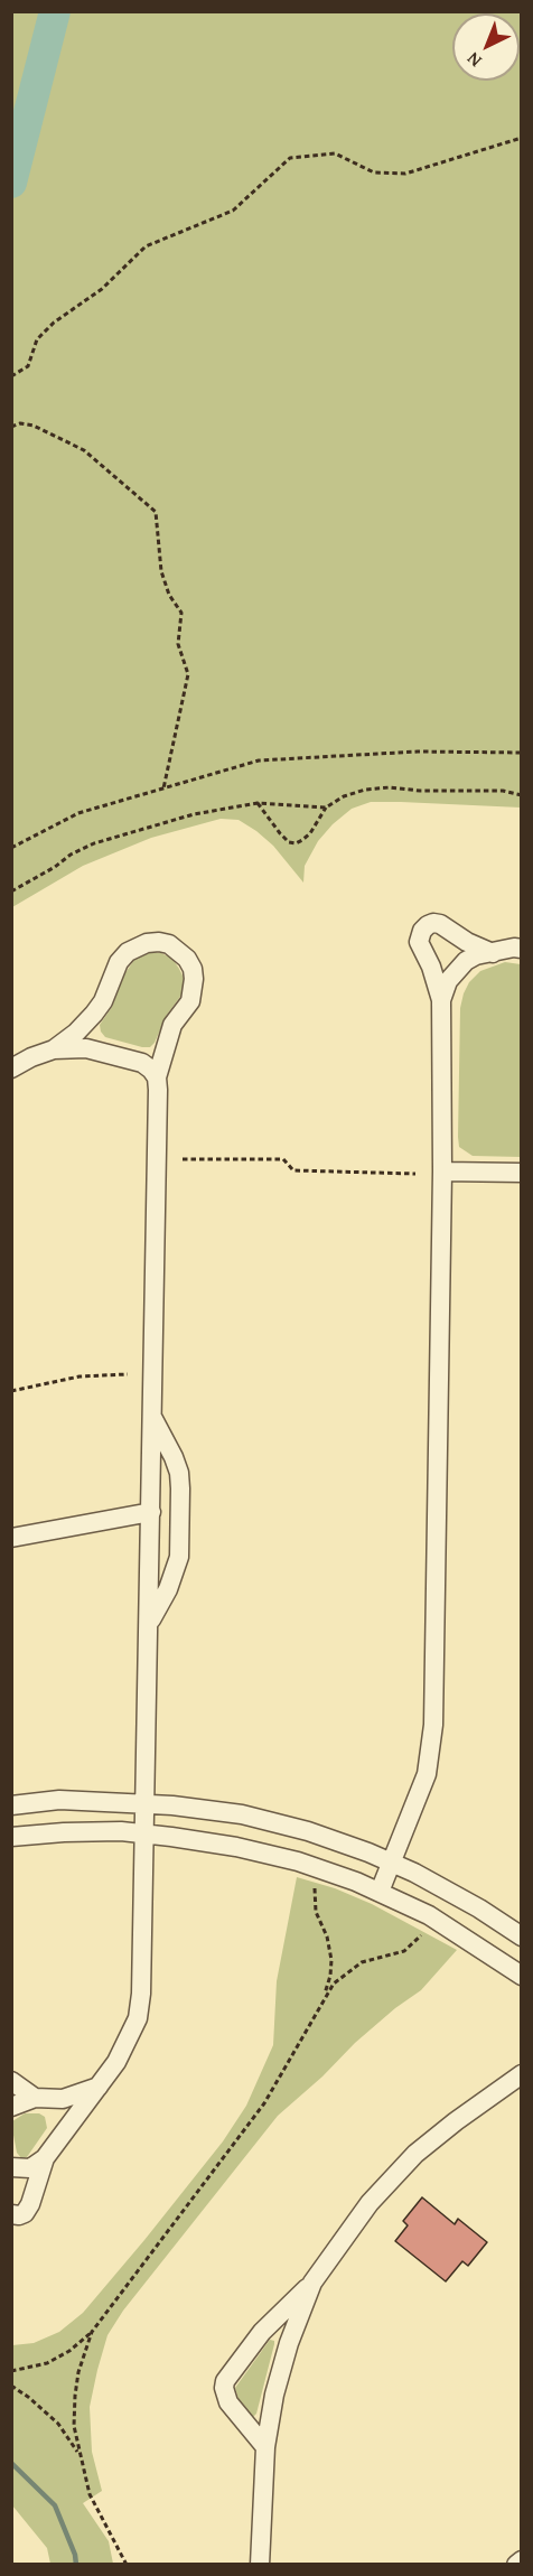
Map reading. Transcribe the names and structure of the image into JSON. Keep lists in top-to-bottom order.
{
  "north": "bottom left"
}
